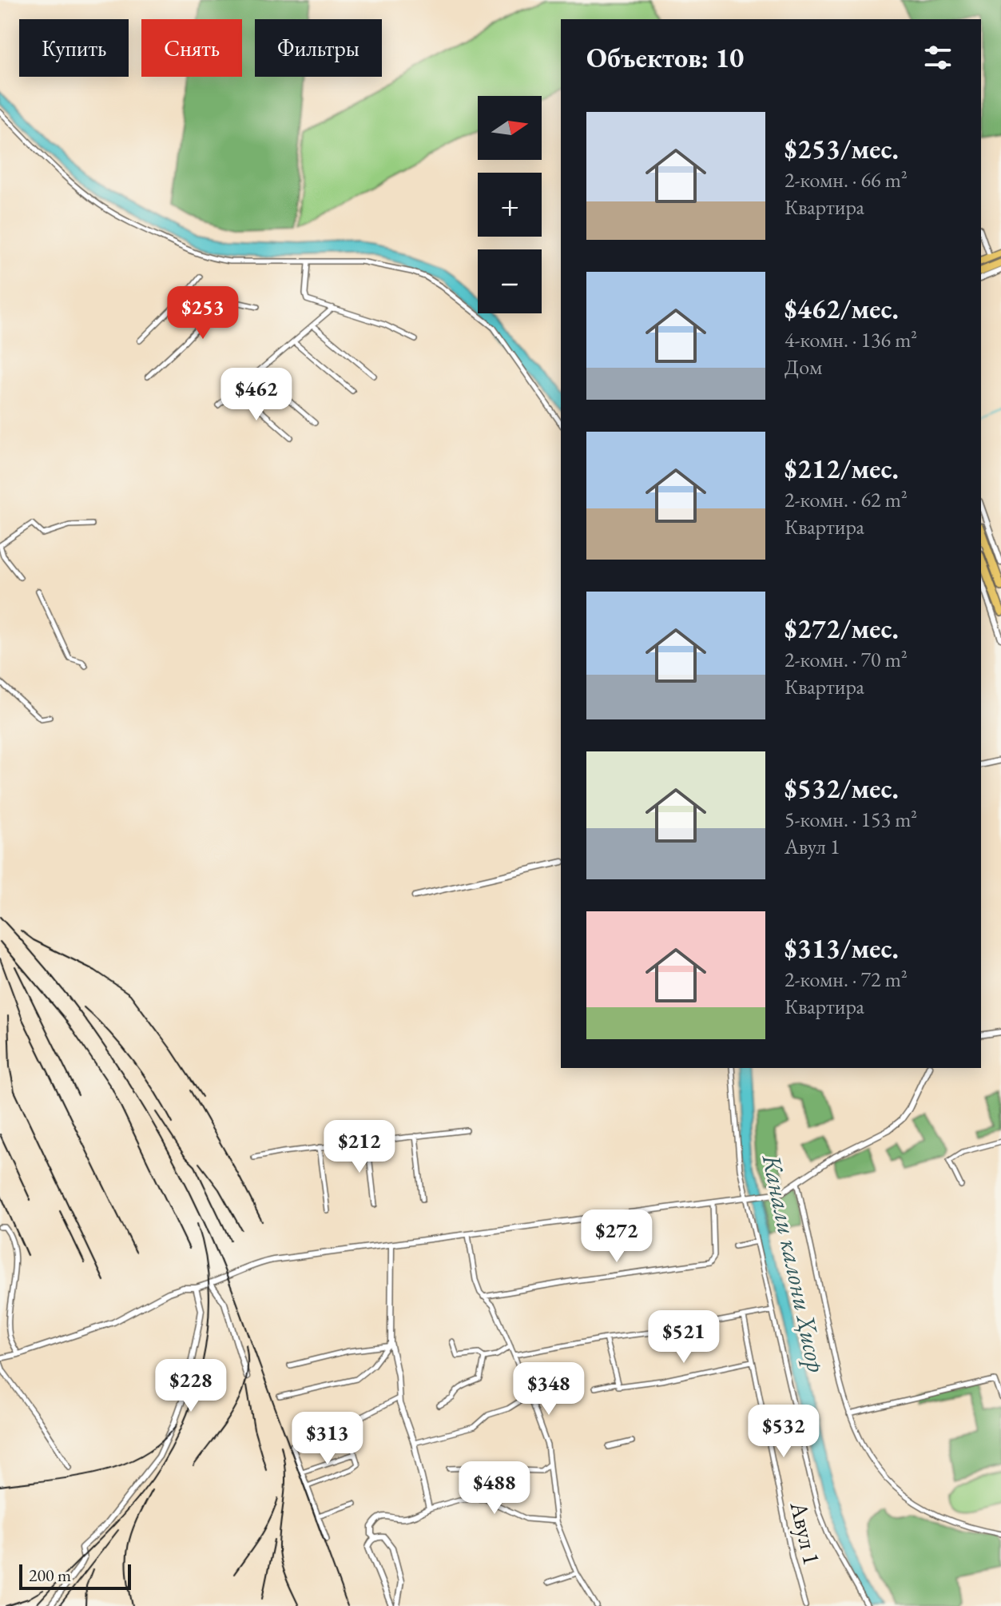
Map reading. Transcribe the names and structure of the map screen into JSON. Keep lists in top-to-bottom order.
{
  "streets": {
    "street": ["Авул 1"]
  },
  "water": ["Канали калони Ҳисор"],
  "scale_bar": "200 m",
  "north": "right",
  "page": {
    "chip": ["Купить", "Снять", "Фильтры"],
    "heading": "Объектов: 10",
    "map_buttons": ["+", "−"],
    "list": [
      {
        "name": "$253/мес.",
        "note": "2-комн. · 66 m² · Квартира"
      },
      {
        "name": "$462/мес.",
        "note": "4-комн. · 136 m² · Дом"
      },
      {
        "name": "$212/мес.",
        "note": "2-комн. · 62 m² · Квартира"
      },
      {
        "name": "$272/мес.",
        "note": "2-комн. · 70 m² · Квартира"
      },
      {
        "name": "$532/мес.",
        "note": "5-комн. · 153 m² · Авул 1"
      },
      {
        "name": "$313/мес.",
        "note": "2-комн. · 72 m² · Квартира"
      }
    ],
    "price": [
      "$253",
      "$462",
      "$212",
      "$272",
      "$521",
      "$228",
      "$348",
      "$532",
      "$313",
      "$488"
    ],
    "scale": "200 m"
  }
}
